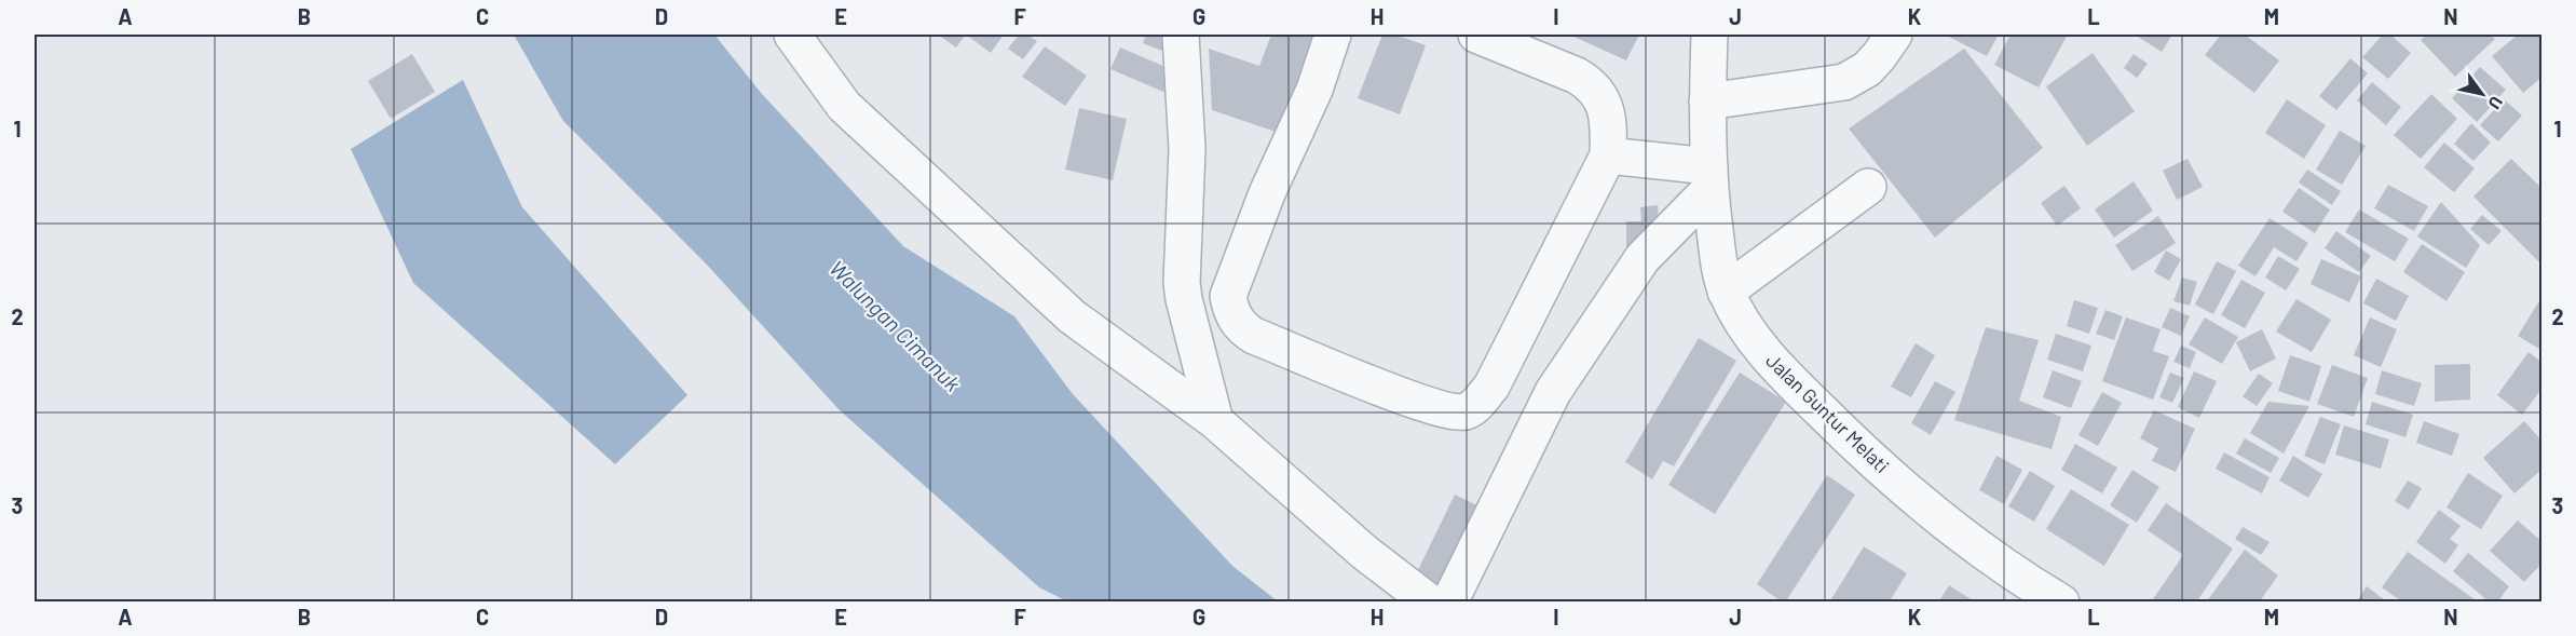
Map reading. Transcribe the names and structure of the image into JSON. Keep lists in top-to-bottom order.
{
  "streets": {
    "street": ["Jalan Guntur Melati"]
  },
  "water": ["Walungan Cimanuk"],
  "north": "bottom right",
  "grid": {
    "columns": [
      "A",
      "B",
      "C",
      "D",
      "E",
      "F",
      "G",
      "H",
      "I",
      "J",
      "K",
      "L",
      "M",
      "N"
    ],
    "rows": ["1", "2", "3"]
  }
}
